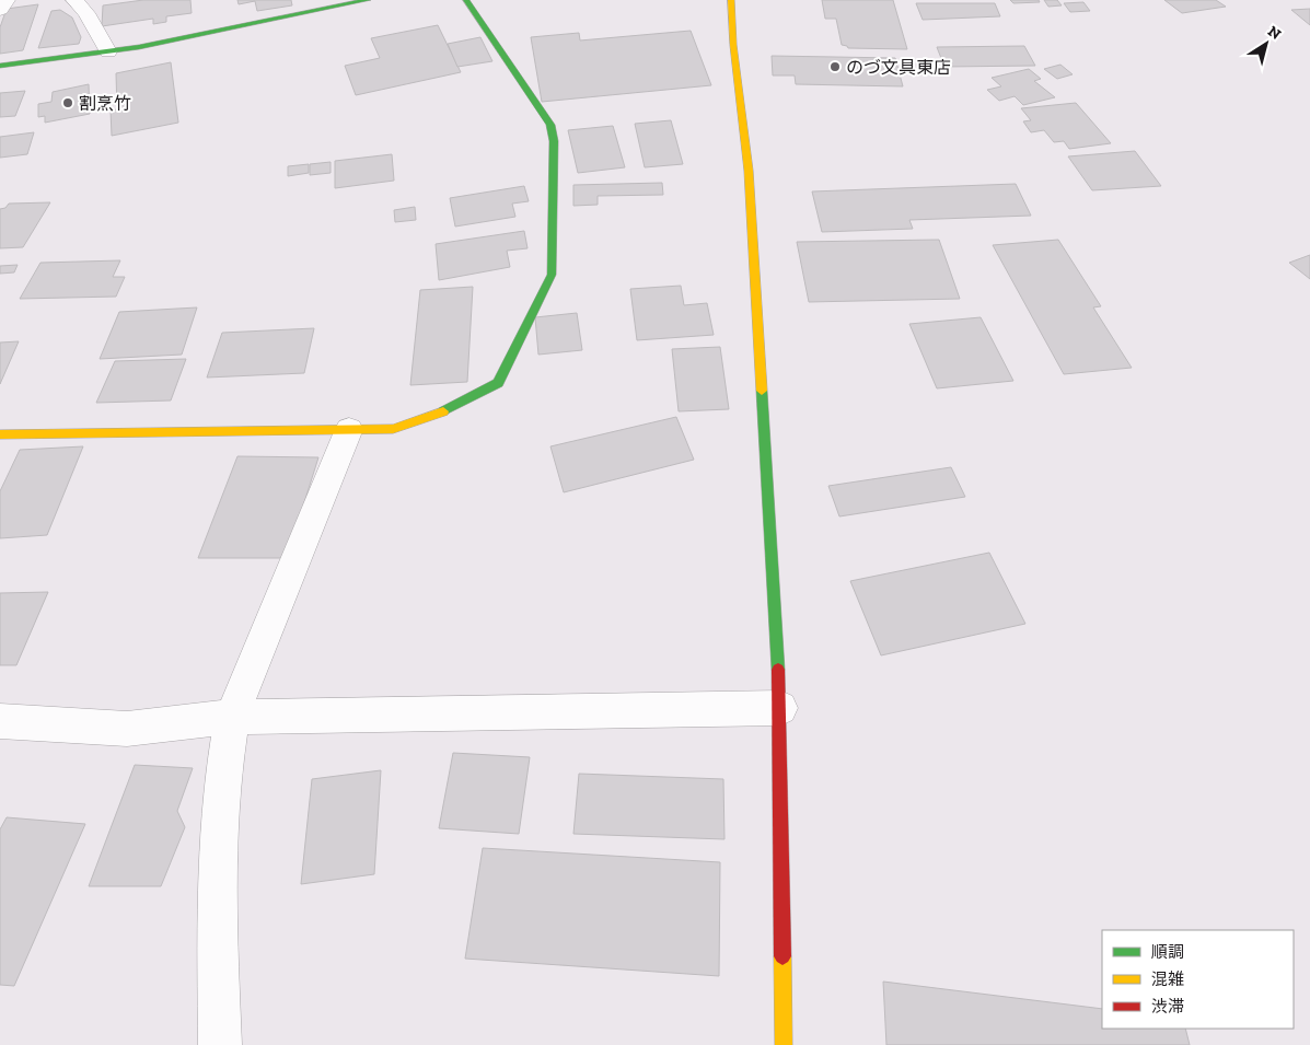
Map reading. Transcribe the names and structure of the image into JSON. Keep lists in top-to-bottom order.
{
  "places": ["のづ文具東店", "割烹竹"],
  "legend": ["順調", "混雑", "渋滞"],
  "north": "top right"
}
